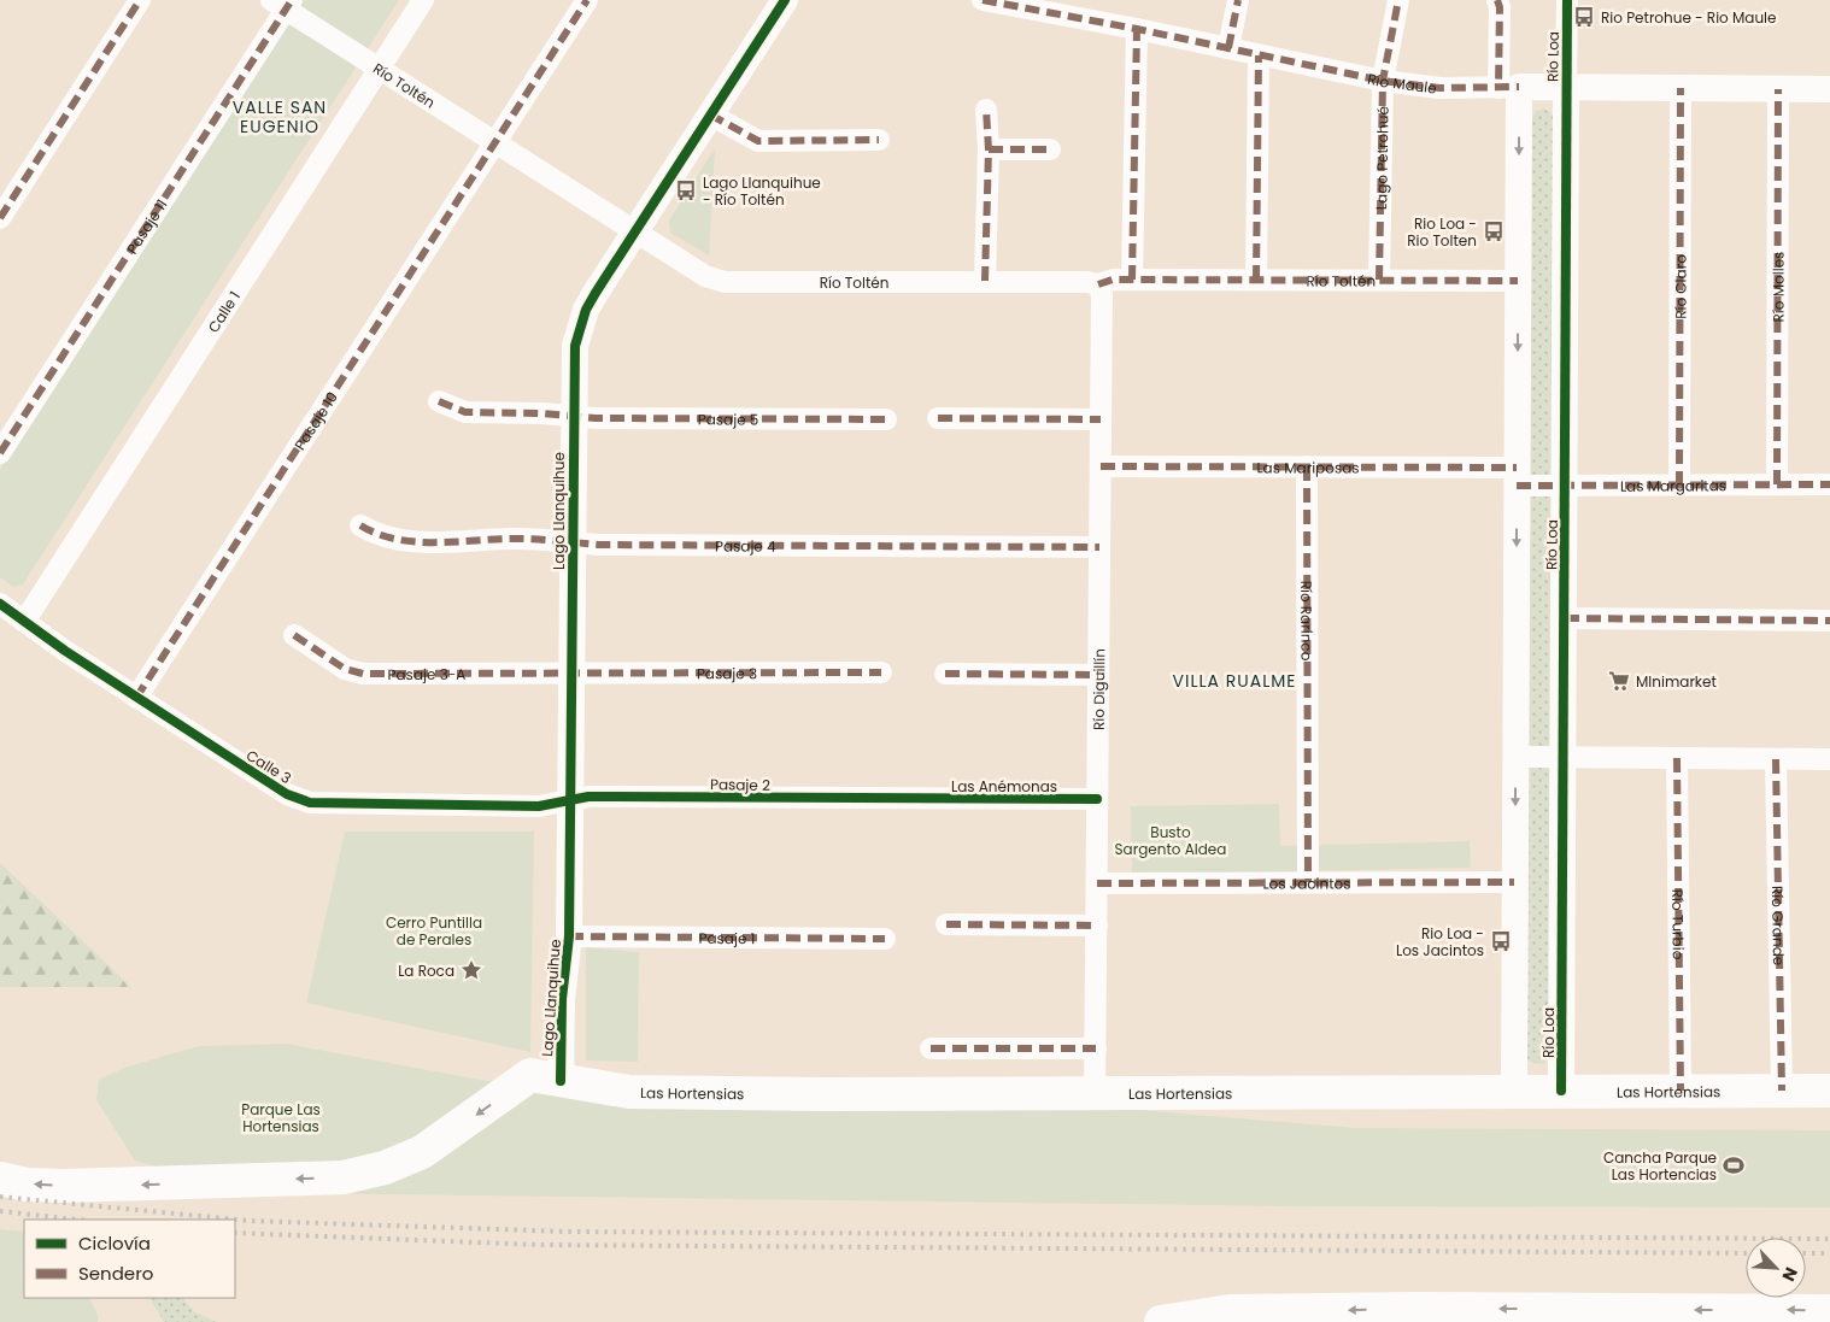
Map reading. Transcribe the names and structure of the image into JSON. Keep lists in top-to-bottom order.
{
  "streets": {
    "main road": ["Las Hortensias"],
    "street": [
      "Río Loa",
      "Río Maule",
      "Río Toltén",
      "Lago Petrohué",
      "Pasaje 11",
      "Río Claro",
      "Río Molles",
      "Calle 1",
      "Pasaje 5",
      "Pasaje 10",
      "Las Mariposas",
      "Las Margaritas",
      "Lago Llanquihue",
      "Pasaje 4",
      "Río Rarinco",
      "Pasaje 3-A",
      "Pasaje 3",
      "Río Diguillín",
      "Calle 3",
      "Pasaje 2",
      "Las Anémonas",
      "Los Jacintos",
      "Río Turbio",
      "Río Grande",
      "Pasaje 1"
    ]
  },
  "crossings": [
    ["Río Loa", "Río Maule"],
    ["Río Loa", "Las Margaritas"],
    ["Río Loa", "Las Hortensias"],
    ["Río Maule", "Lago Petrohué"],
    ["Río Maule", "Río Claro"],
    ["Río Maule", "Río Molles"],
    ["Río Toltén", "Lago Petrohué"],
    ["Río Toltén", "Pasaje 11"],
    ["Río Toltén", "Calle 1"],
    ["Río Toltén", "Pasaje 10"],
    ["Río Toltén", "Lago Llanquihue"],
    ["Río Toltén", "Río Diguillín"],
    ["Río Claro", "Las Margaritas"],
    ["Río Molles", "Las Margaritas"],
    ["Calle 1", "Calle 3"],
    ["Pasaje 5", "Lago Llanquihue"],
    ["Pasaje 10", "Calle 3"],
    ["Las Mariposas", "Las Margaritas"],
    ["Las Mariposas", "Río Rarinco"],
    ["Las Mariposas", "Río Diguillín"],
    ["Lago Llanquihue", "Pasaje 4"],
    ["Lago Llanquihue", "Pasaje 3-A"],
    ["Lago Llanquihue", "Pasaje 3"],
    ["Lago Llanquihue", "Calle 3"],
    ["Lago Llanquihue", "Pasaje 2"],
    ["Lago Llanquihue", "Pasaje 1"],
    ["Lago Llanquihue", "Las Hortensias"],
    ["Pasaje 4", "Río Diguillín"],
    ["Río Rarinco", "Los Jacintos"],
    ["Pasaje 3-A", "Pasaje 3"],
    ["Río Diguillín", "Las Anémonas"],
    ["Río Diguillín", "Los Jacintos"],
    ["Río Diguillín", "Las Hortensias"],
    ["Calle 3", "Pasaje 2"],
    ["Pasaje 2", "Las Anémonas"],
    ["Río Turbio", "Las Hortensias"],
    ["Río Grande", "Las Hortensias"]
  ],
  "districts": ["VALLE SAN EUGENIO", "VILLA RUALME"],
  "parks": ["Busto Sargento Aldea", "Cerro Puntilla de Perales", "Parque Las Hortensias"],
  "places": {
    "bus stop": [
      "Rio Petrohue - Rio Maule",
      "Lago Llanquihue - Río Toltén",
      "Rio Loa - Rio Tolten",
      "Rio Loa - Los Jacintos"
    ],
    "supermarket": ["MInimarket"],
    "place": ["La Roca"],
    "sports": ["Cancha Parque Las Hortencias"]
  },
  "legend": ["Ciclovía", "Sendero"],
  "north": "bottom right"
}
